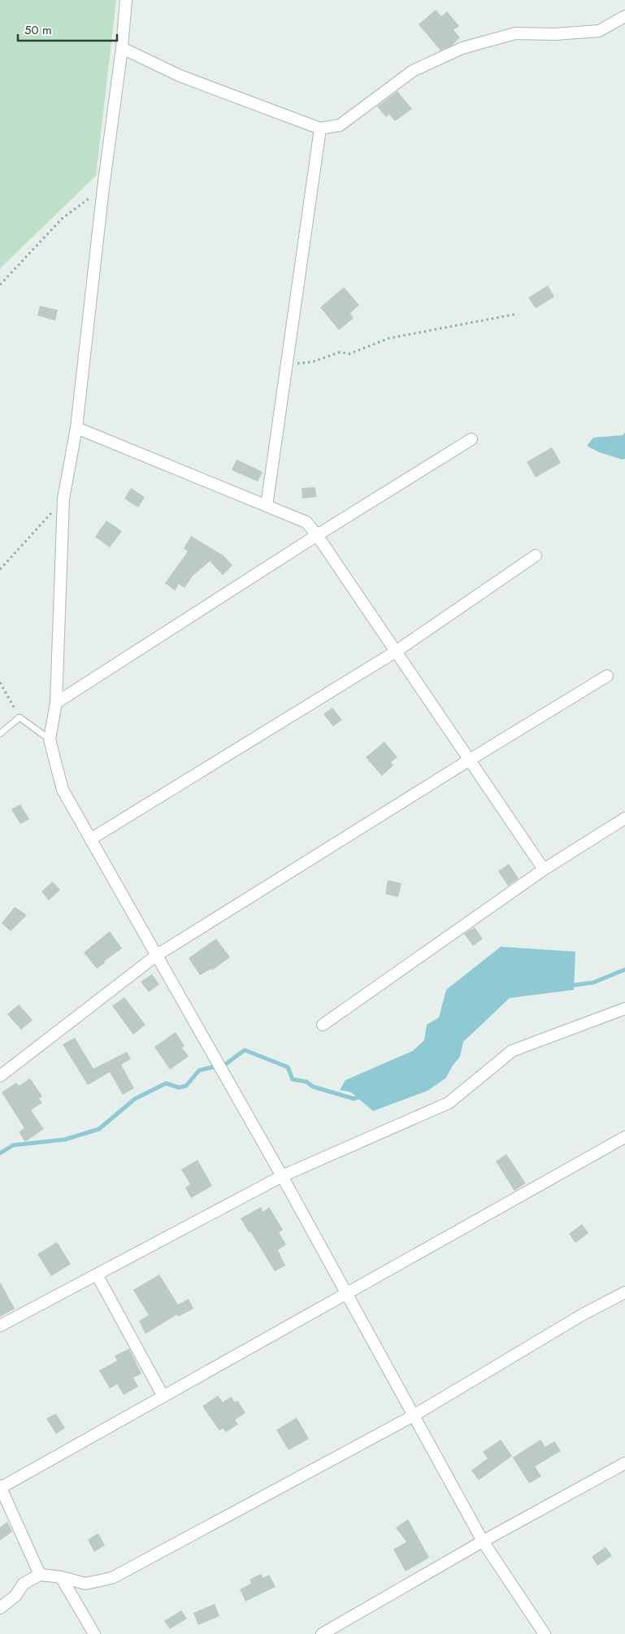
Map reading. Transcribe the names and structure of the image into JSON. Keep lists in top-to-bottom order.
{
  "scale_bar": "50 m"
}
